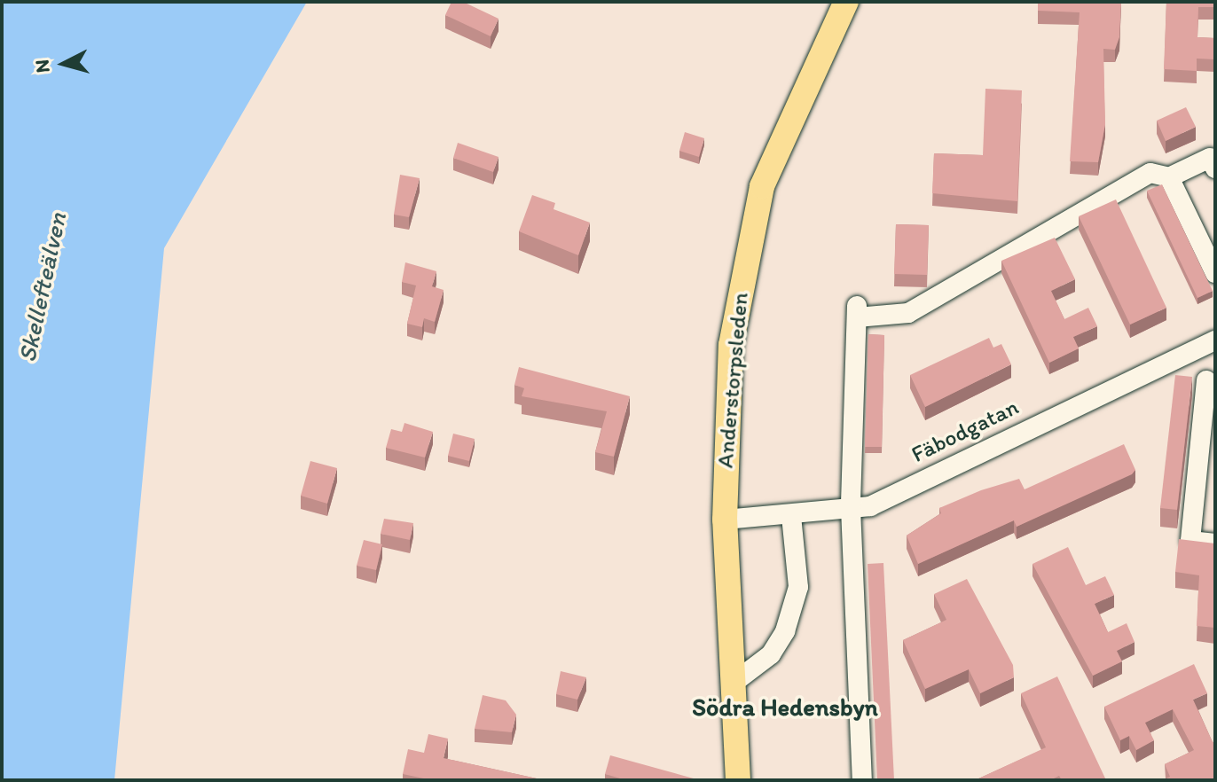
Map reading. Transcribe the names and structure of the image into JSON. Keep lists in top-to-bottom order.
{
  "streets": {
    "main road": ["Anderstorpsleden"],
    "street": ["Fäbodgatan"]
  },
  "crossings": [
    ["Anderstorpsleden", "Fäbodgatan"]
  ],
  "districts": ["Södra Hedensbyn"],
  "water": ["Skellefteälven"],
  "north": "left"
}
